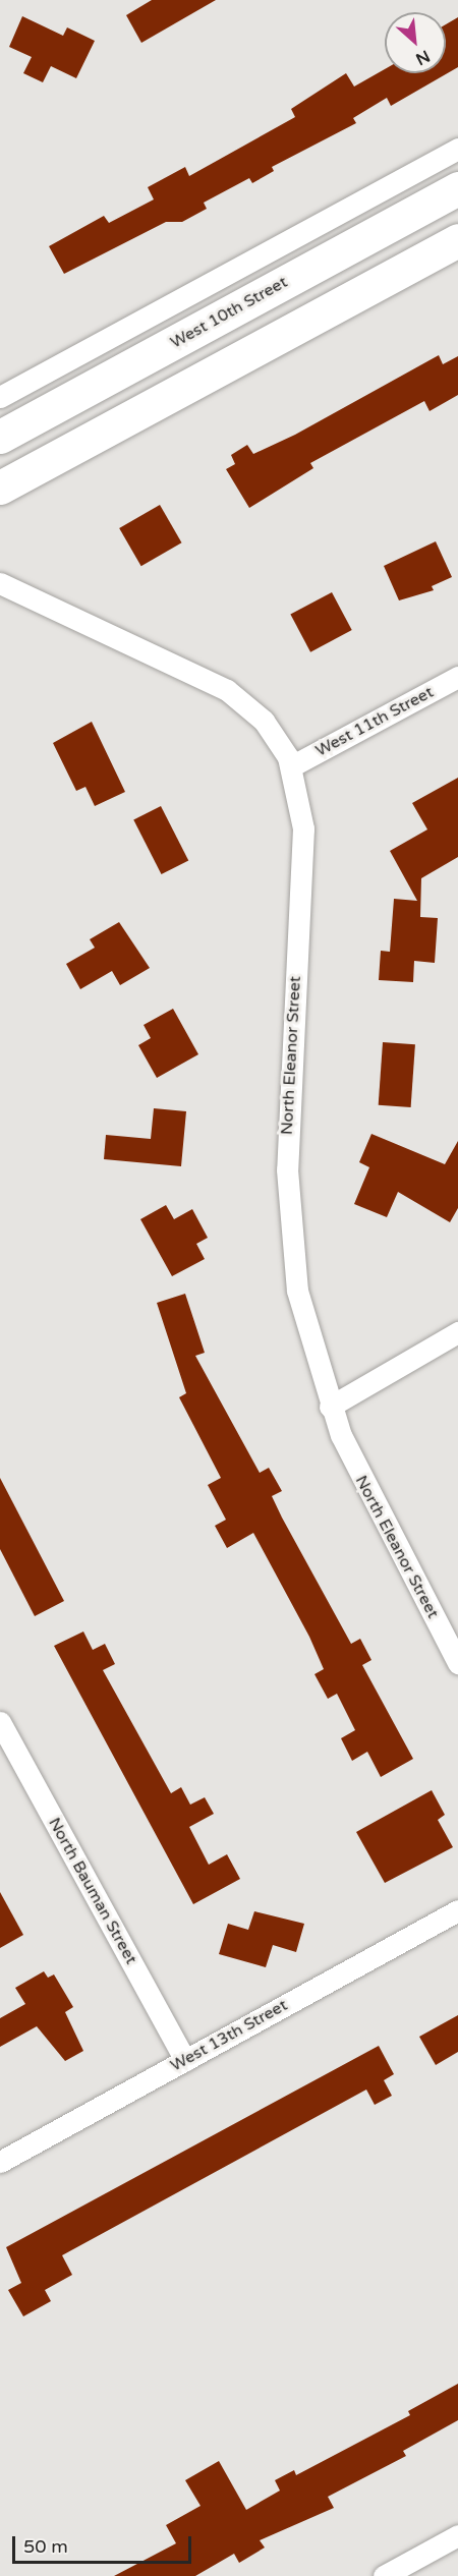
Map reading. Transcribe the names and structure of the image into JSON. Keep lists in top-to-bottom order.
{
  "streets": {
    "main road": ["West 10th Street"],
    "street": [
      "West 11th Street",
      "North Eleanor Street",
      "North Bauman Street",
      "West 13th Street"
    ]
  },
  "crossings": [
    ["West 11th Street", "North Eleanor Street"],
    ["North Bauman Street", "West 13th Street"]
  ],
  "scale_bar": "50 m",
  "north": "bottom right"
}
